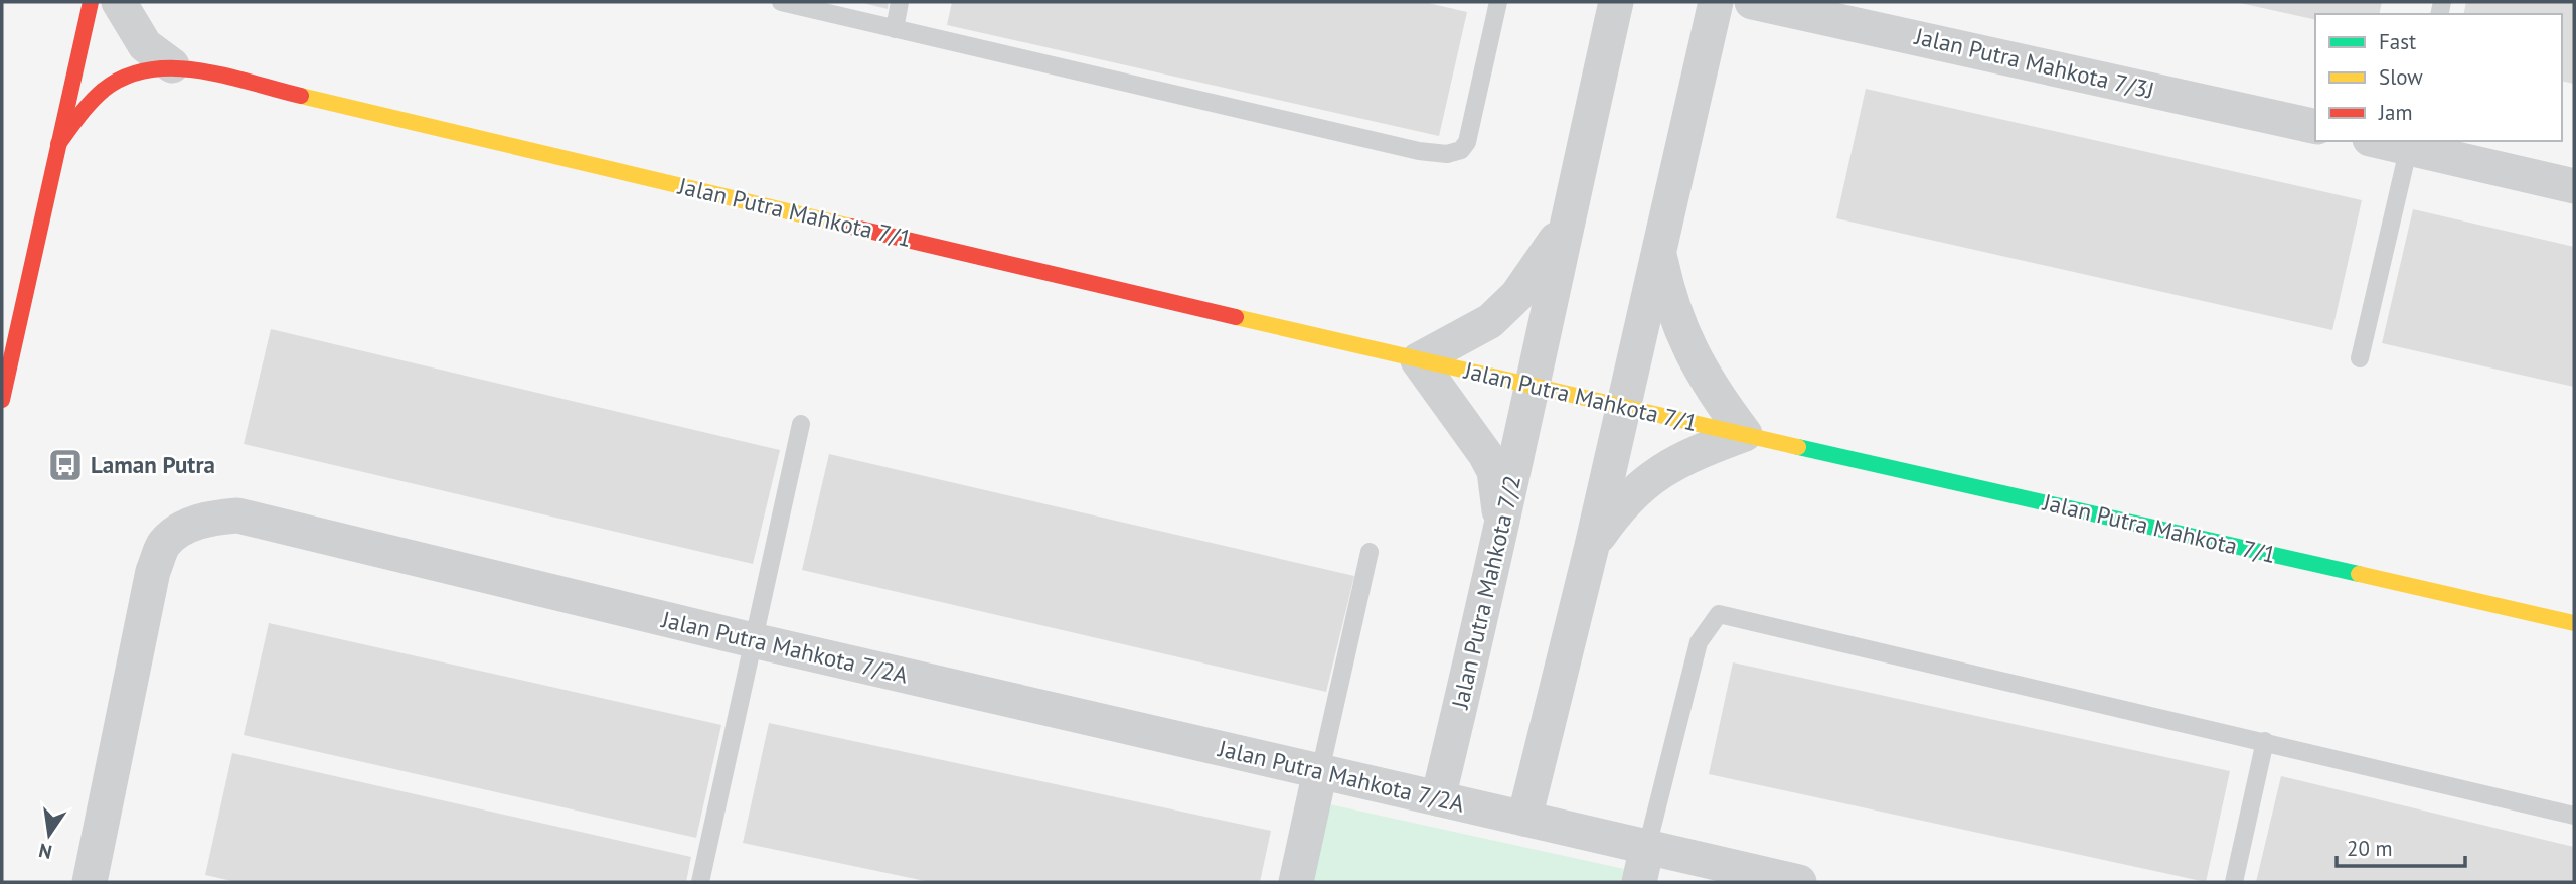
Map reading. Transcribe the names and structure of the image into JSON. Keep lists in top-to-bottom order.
{
  "streets": {
    "street": [
      "Jalan Putra Mahkota 7/3J",
      "Jalan Putra Mahkota 7/1",
      "Jalan Putra Mahkota 7/2",
      "Jalan Putra Mahkota 7/2A"
    ]
  },
  "crossings": [
    ["Jalan Putra Mahkota 7/1", "Jalan Putra Mahkota 7/2"],
    ["Jalan Putra Mahkota 7/2", "Jalan Putra Mahkota 7/2A"]
  ],
  "places": {
    "bus stop": ["Laman Putra"]
  },
  "legend": ["Fast", "Slow", "Jam"],
  "scale_bar": "20 m",
  "north": "bottom"
}
